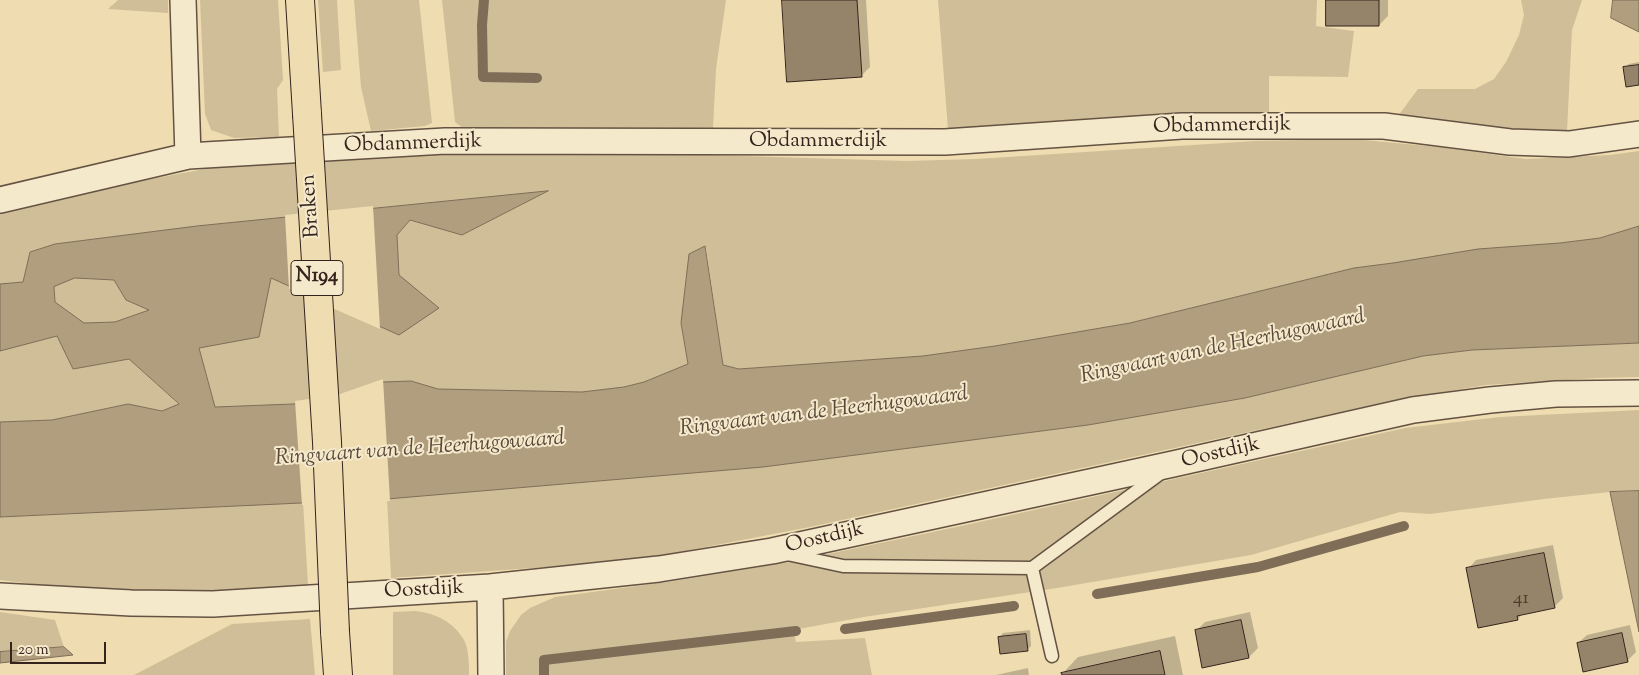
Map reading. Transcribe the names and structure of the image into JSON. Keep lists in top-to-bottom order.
{
  "streets": {
    "main road": ["Braken", "N194"],
    "street": ["Obdammerdijk", "Oostdijk"]
  },
  "water": ["Ringvaart van de Heerhugowaard"],
  "house_numbers": ["41"],
  "scale_bar": "20 m"
}
